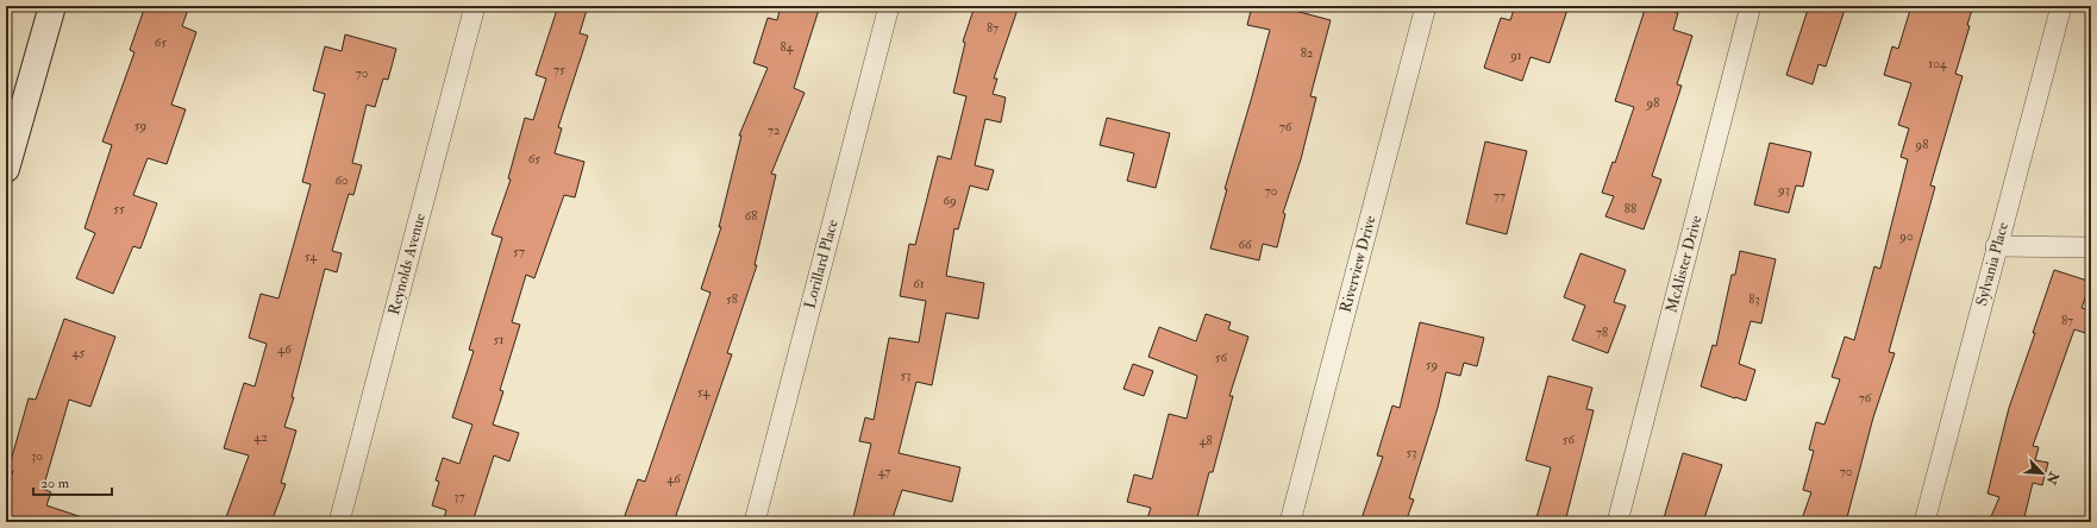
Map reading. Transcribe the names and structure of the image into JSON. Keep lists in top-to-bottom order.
{
  "streets": {
    "street": [
      "Reynolds Avenue",
      "Lorillard Place",
      "Riverview Drive",
      "McAlister Drive",
      "Sylvania Place"
    ]
  },
  "house_numbers": [
    "87",
    "65",
    "84",
    "82",
    "91",
    "104",
    "75",
    "70",
    "98",
    "59",
    "76",
    "72",
    "98",
    "65",
    "60",
    "93",
    "70",
    "77",
    "69",
    "55",
    "88",
    "68",
    "90",
    "66",
    "57",
    "54",
    "61",
    "58",
    "83",
    "87",
    "78",
    "51",
    "46",
    "45",
    "56",
    "59",
    "53",
    "54",
    "76",
    "42",
    "56",
    "48",
    "53",
    "30",
    "47",
    "70",
    "46",
    "37"
  ],
  "scale_bar": "20 m",
  "north": "bottom right"
}
